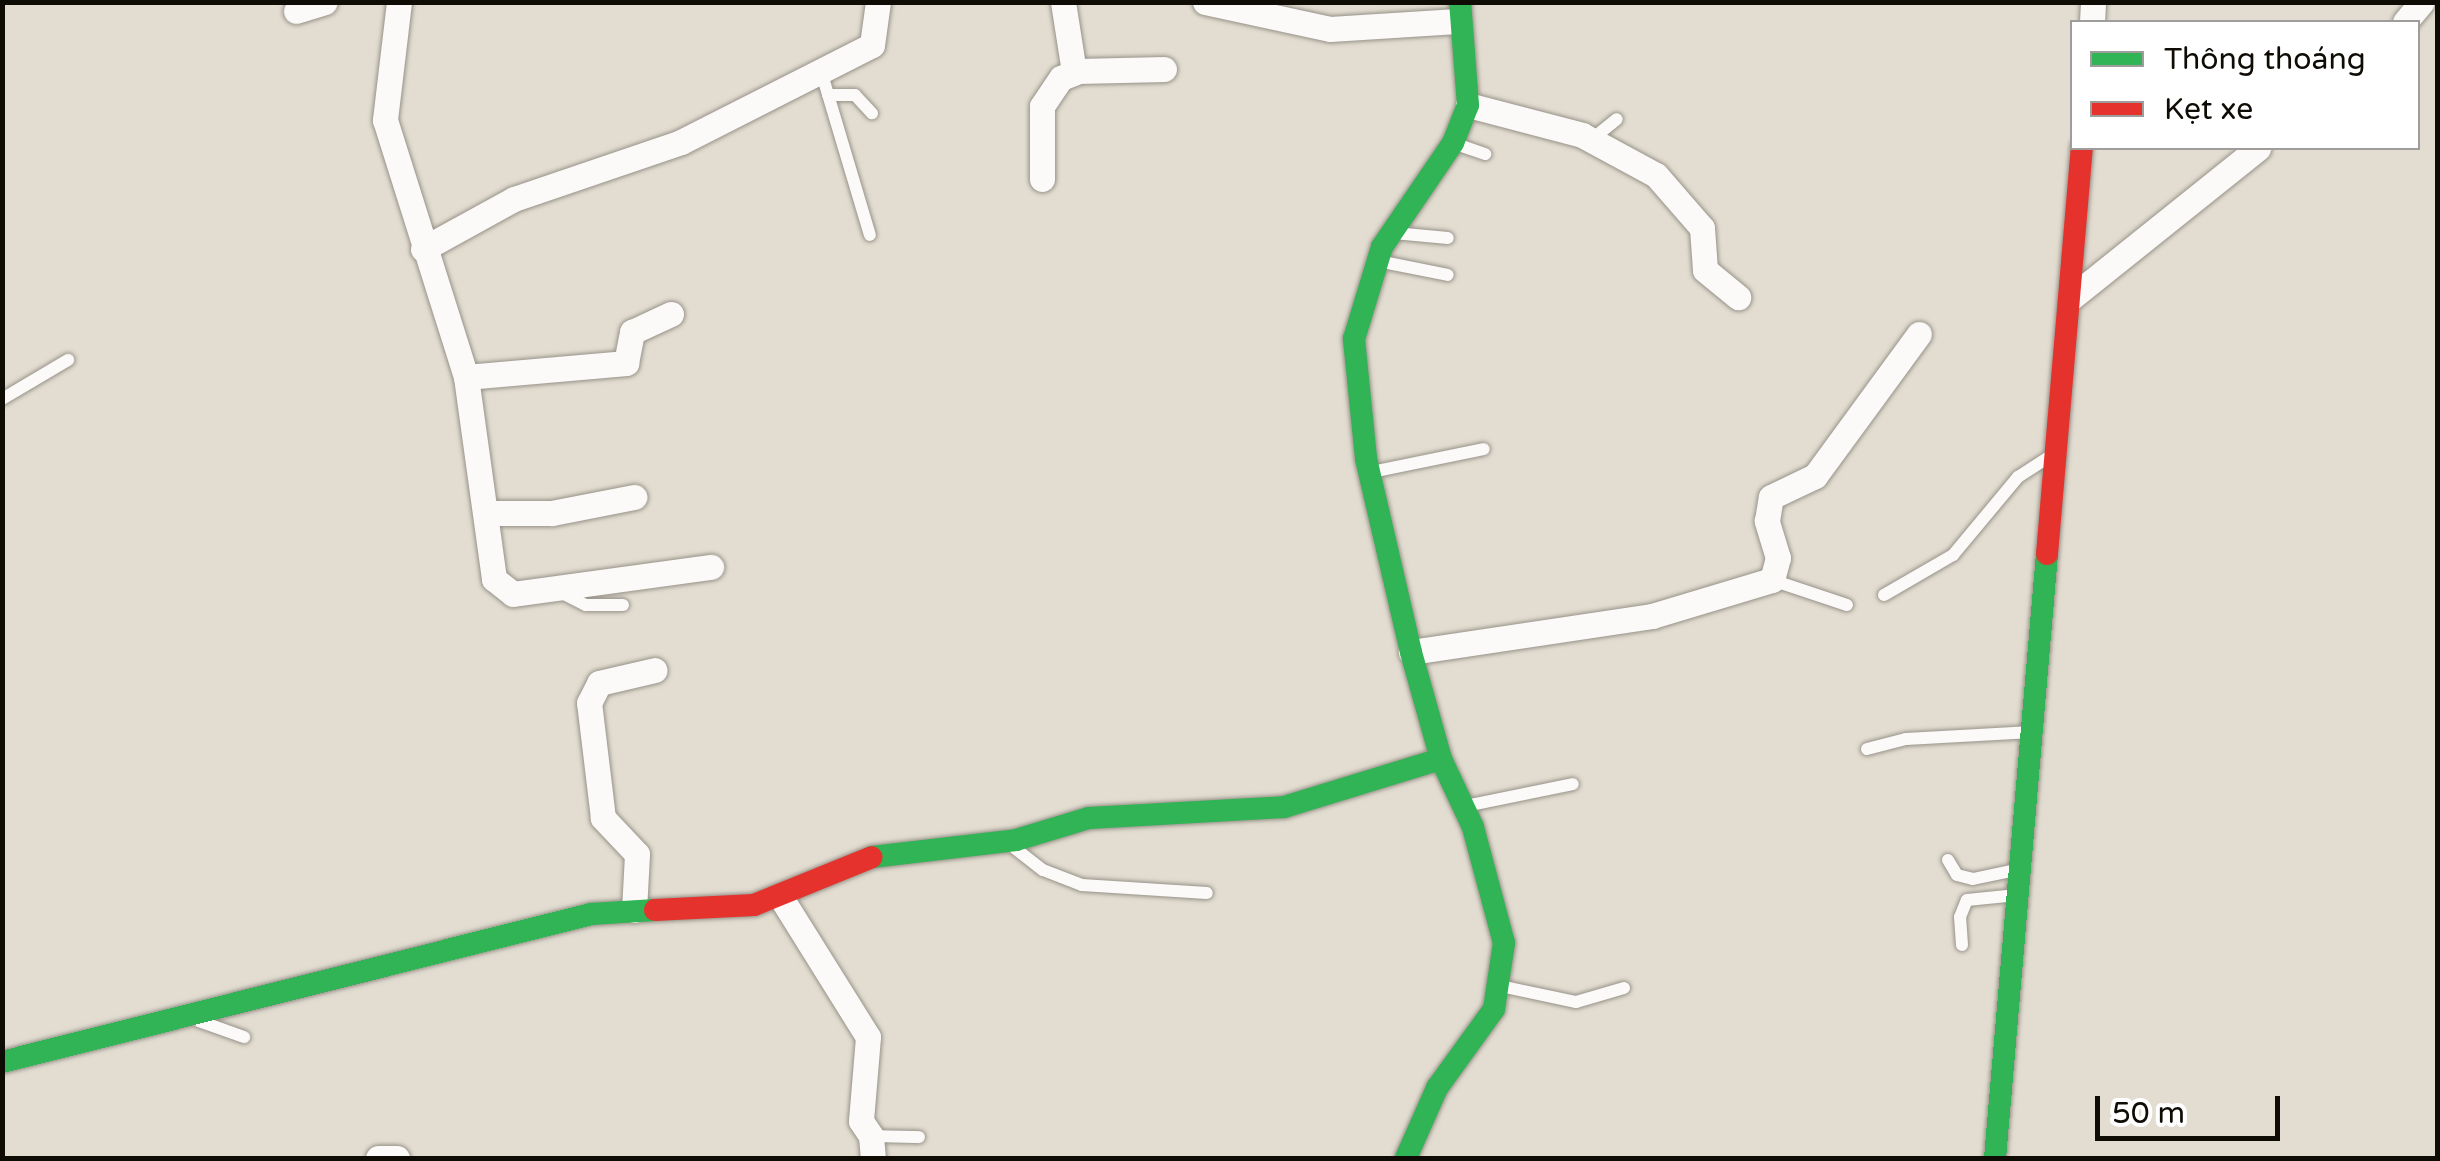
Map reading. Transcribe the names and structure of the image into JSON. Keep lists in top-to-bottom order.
{
  "legend": ["Thông thoáng", "Kẹt xe"],
  "scale_bar": "50 m"
}
